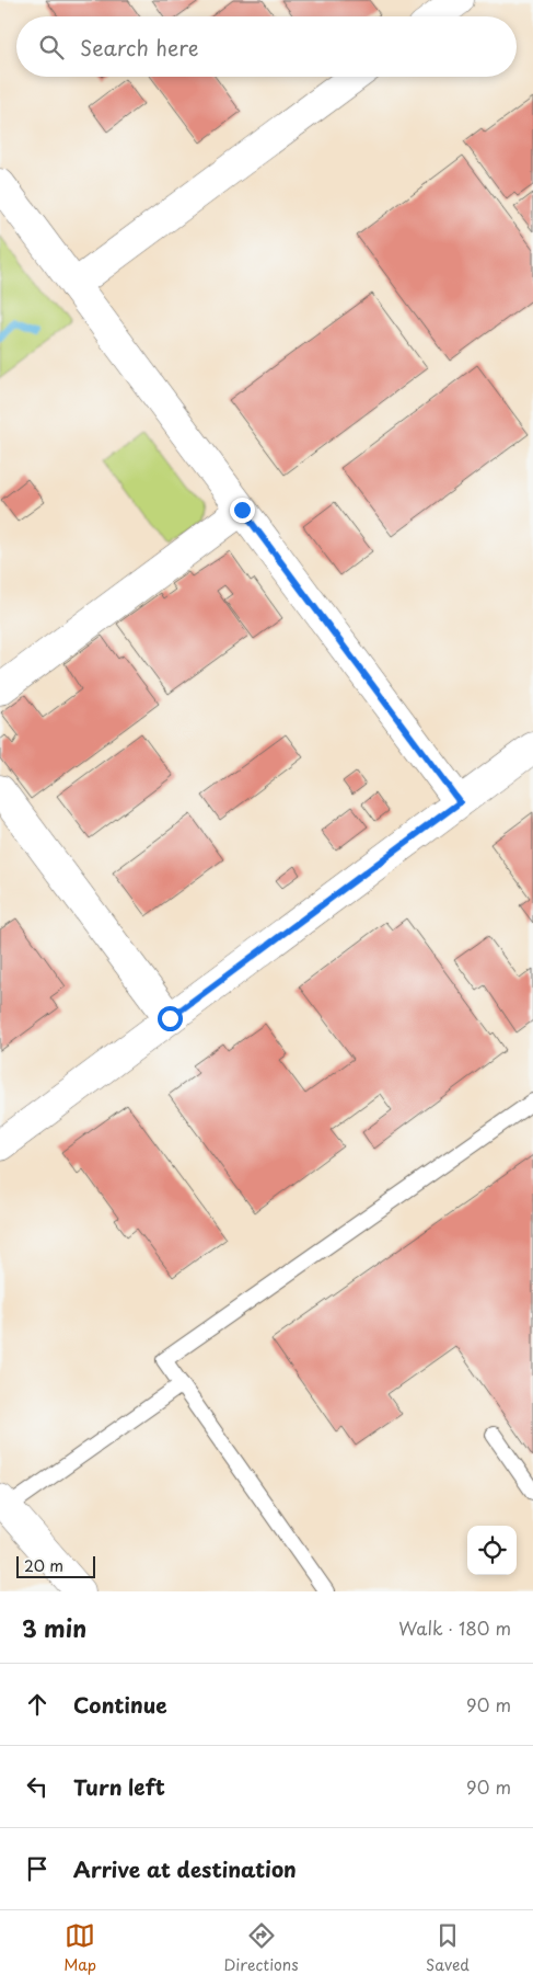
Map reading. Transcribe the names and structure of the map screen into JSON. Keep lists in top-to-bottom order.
{
  "scale_bar": "20 m",
  "page": {
    "search": "Search here",
    "scale": "20 m",
    "heading": ["3 min", "Walk · 180 m"],
    "list": [
      ["Continue", "90 m"],
      ["Turn left", "90 m"],
      "Arrive at destination"
    ],
    "nav": ["Map", "Directions", "Saved"]
  }
}
